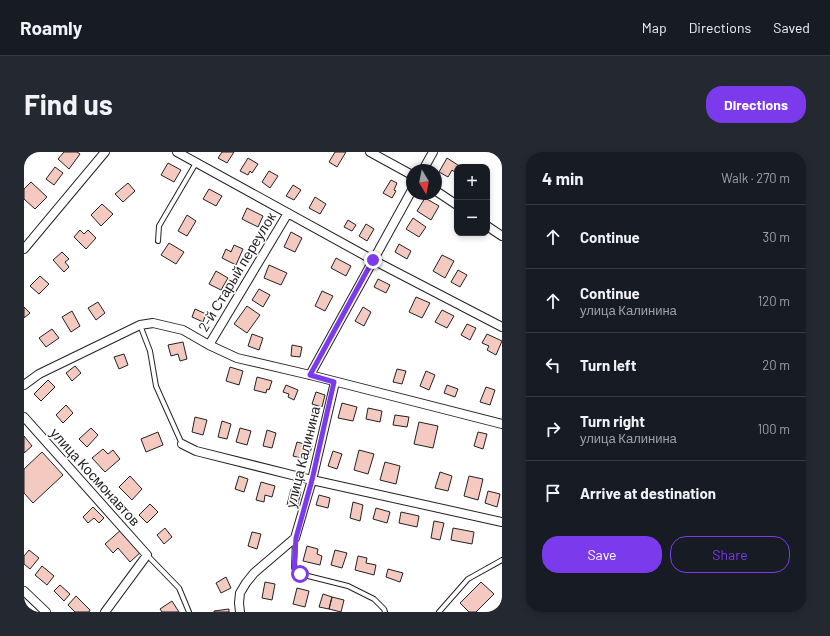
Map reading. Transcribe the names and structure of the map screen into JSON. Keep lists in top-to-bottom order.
{
  "streets": {
    "street": ["2-й Старый переулок", "улица Калинина", "улица Космонавтов"]
  },
  "north": "bottom",
  "page": {
    "header": "Roamly",
    "nav": ["Map", "Directions", "Saved"],
    "buttons": [
      "Directions",
      ["Save", "Share"]
    ],
    "title": "Find us",
    "heading": ["4 min", "Walk · 270 m"],
    "map_buttons": ["+", "−"],
    "list": [
      ["Continue", "30 m"],
      ["Continue", "улица Калинина", "120 m"],
      ["Turn left", "20 m"],
      ["Turn right", "улица Калинина", "100 m"],
      "Arrive at destination"
    ]
  }
}
